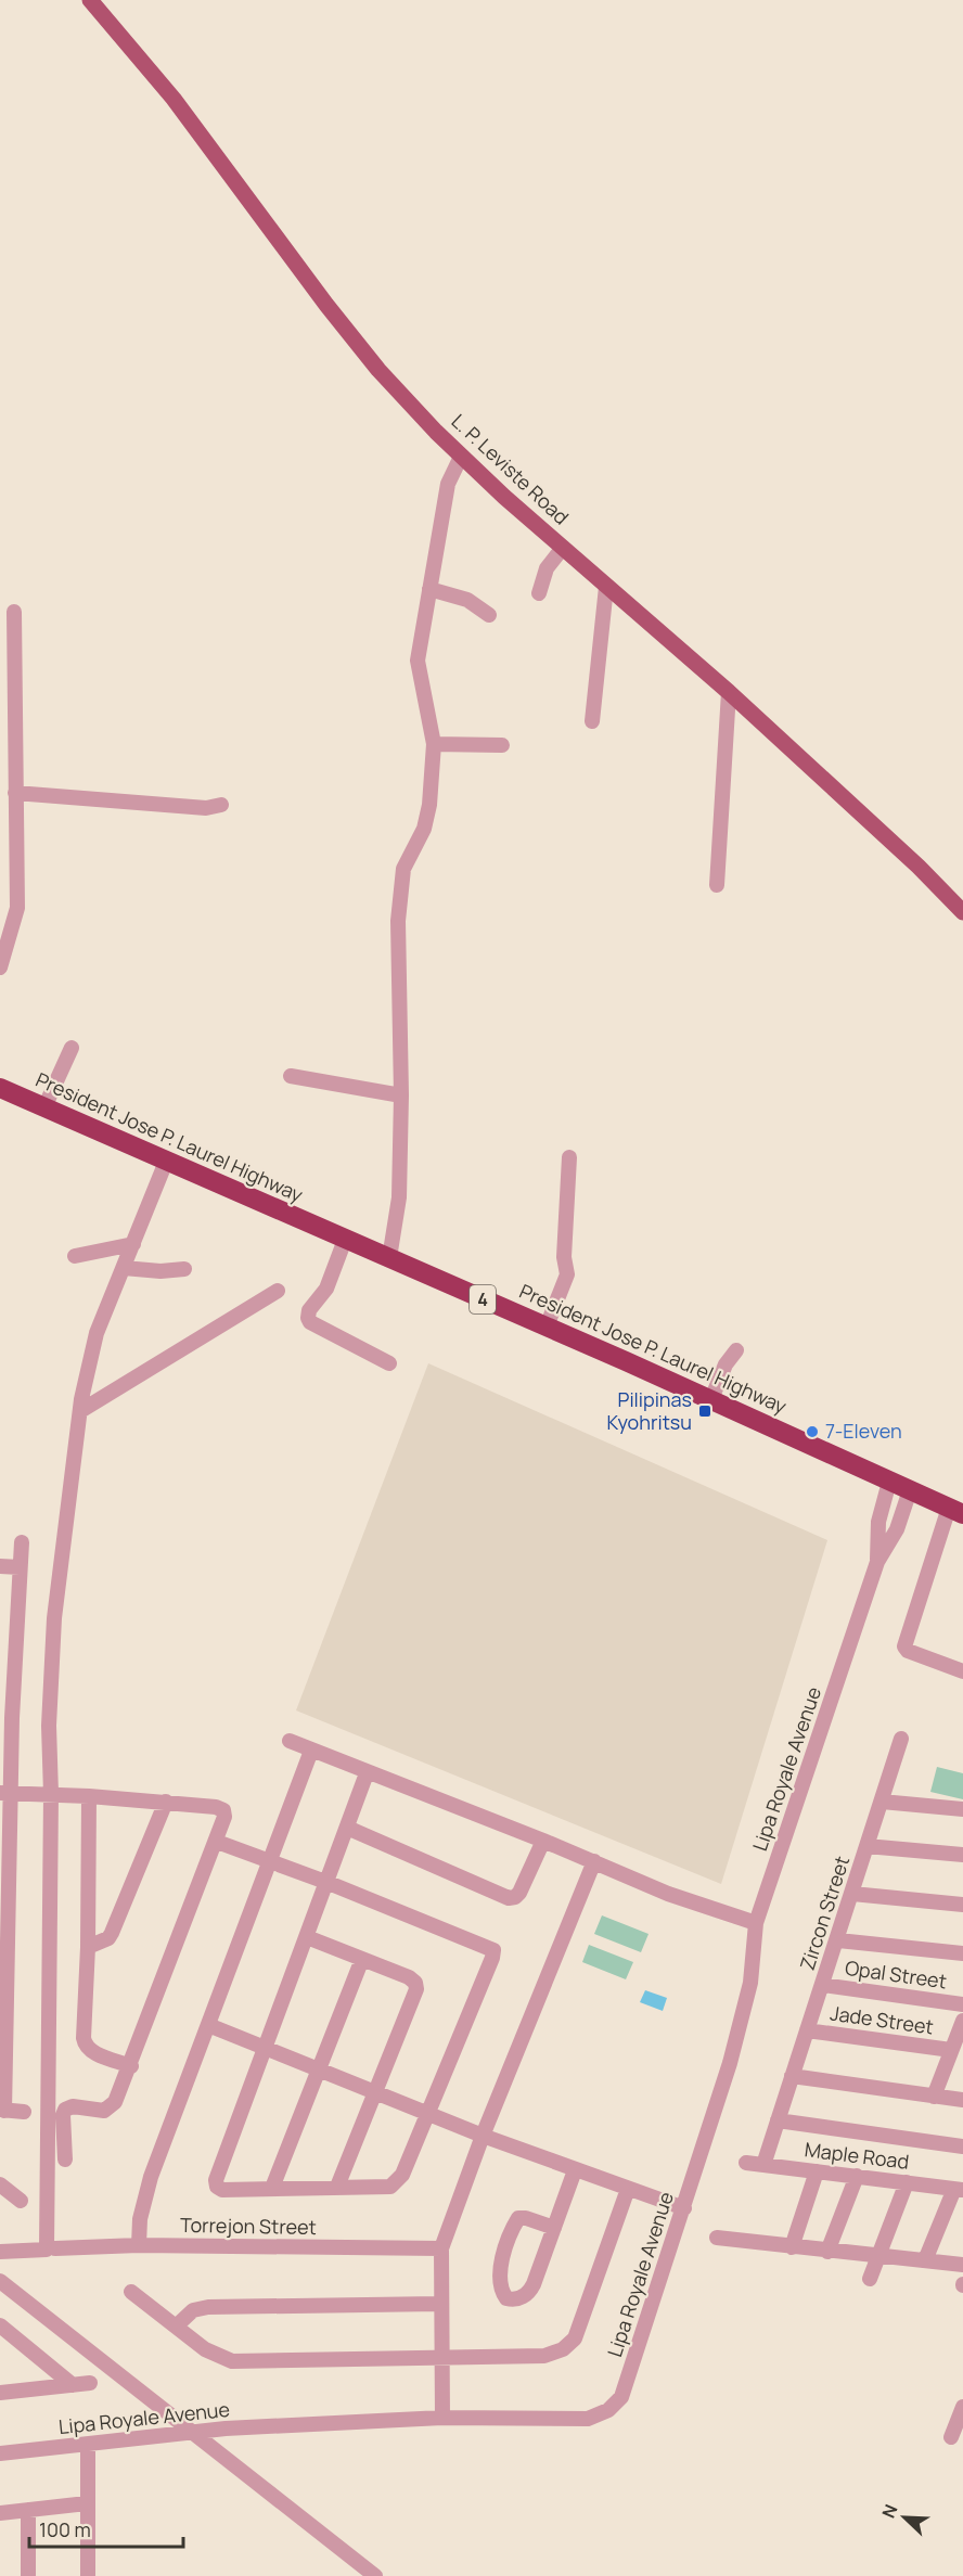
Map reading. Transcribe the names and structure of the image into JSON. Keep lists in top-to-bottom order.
{
  "streets": {
    "highway": ["President Jose P. Laurel Highway", "4"],
    "main road": ["L. P. Leviste Road"],
    "street": [
      "Lipa Royale Avenue",
      "Zircon Street",
      "Opal Street",
      "Jade Street",
      "Maple Road",
      "Torrejon Street"
    ]
  },
  "crossings": [
    ["President Jose P. Laurel Highway", "Lipa Royale Avenue"],
    ["Zircon Street", "Opal Street"],
    ["Zircon Street", "Jade Street"],
    ["Zircon Street", "Maple Road"]
  ],
  "places": {
    "transit": ["Pilipinas Kyohritsu"],
    "other": ["7-Eleven"]
  },
  "scale_bar": "100 m",
  "north": "top left"
}
